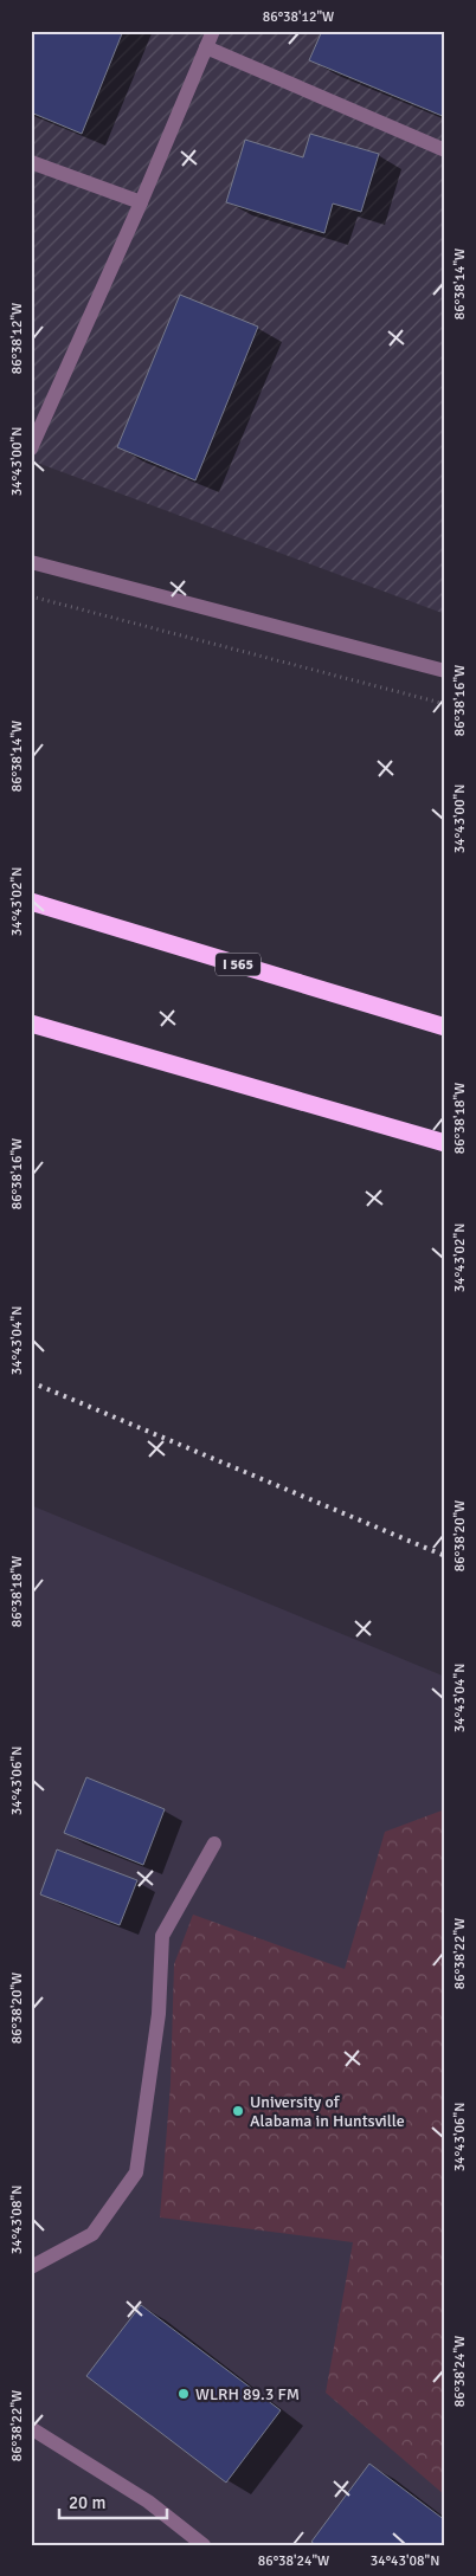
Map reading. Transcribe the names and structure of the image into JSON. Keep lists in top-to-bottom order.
{
  "streets": {
    "highway": ["I 565"]
  },
  "places": ["University of Alabama in Huntsville", "WLRH 89.3 FM"],
  "scale_bar": "20 m",
  "coordinates": [
    "86°38'12\"W",
    "86°38'14\"W",
    "34°43'00\"N",
    "86°38'16\"W",
    "34°43'02\"N",
    "86°38'18\"W",
    "34°43'04\"N",
    "86°38'20\"W",
    "34°43'06\"N",
    "86°38'22\"W",
    "34°43'08\"N",
    "86°38'24\"W"
  ]
}
